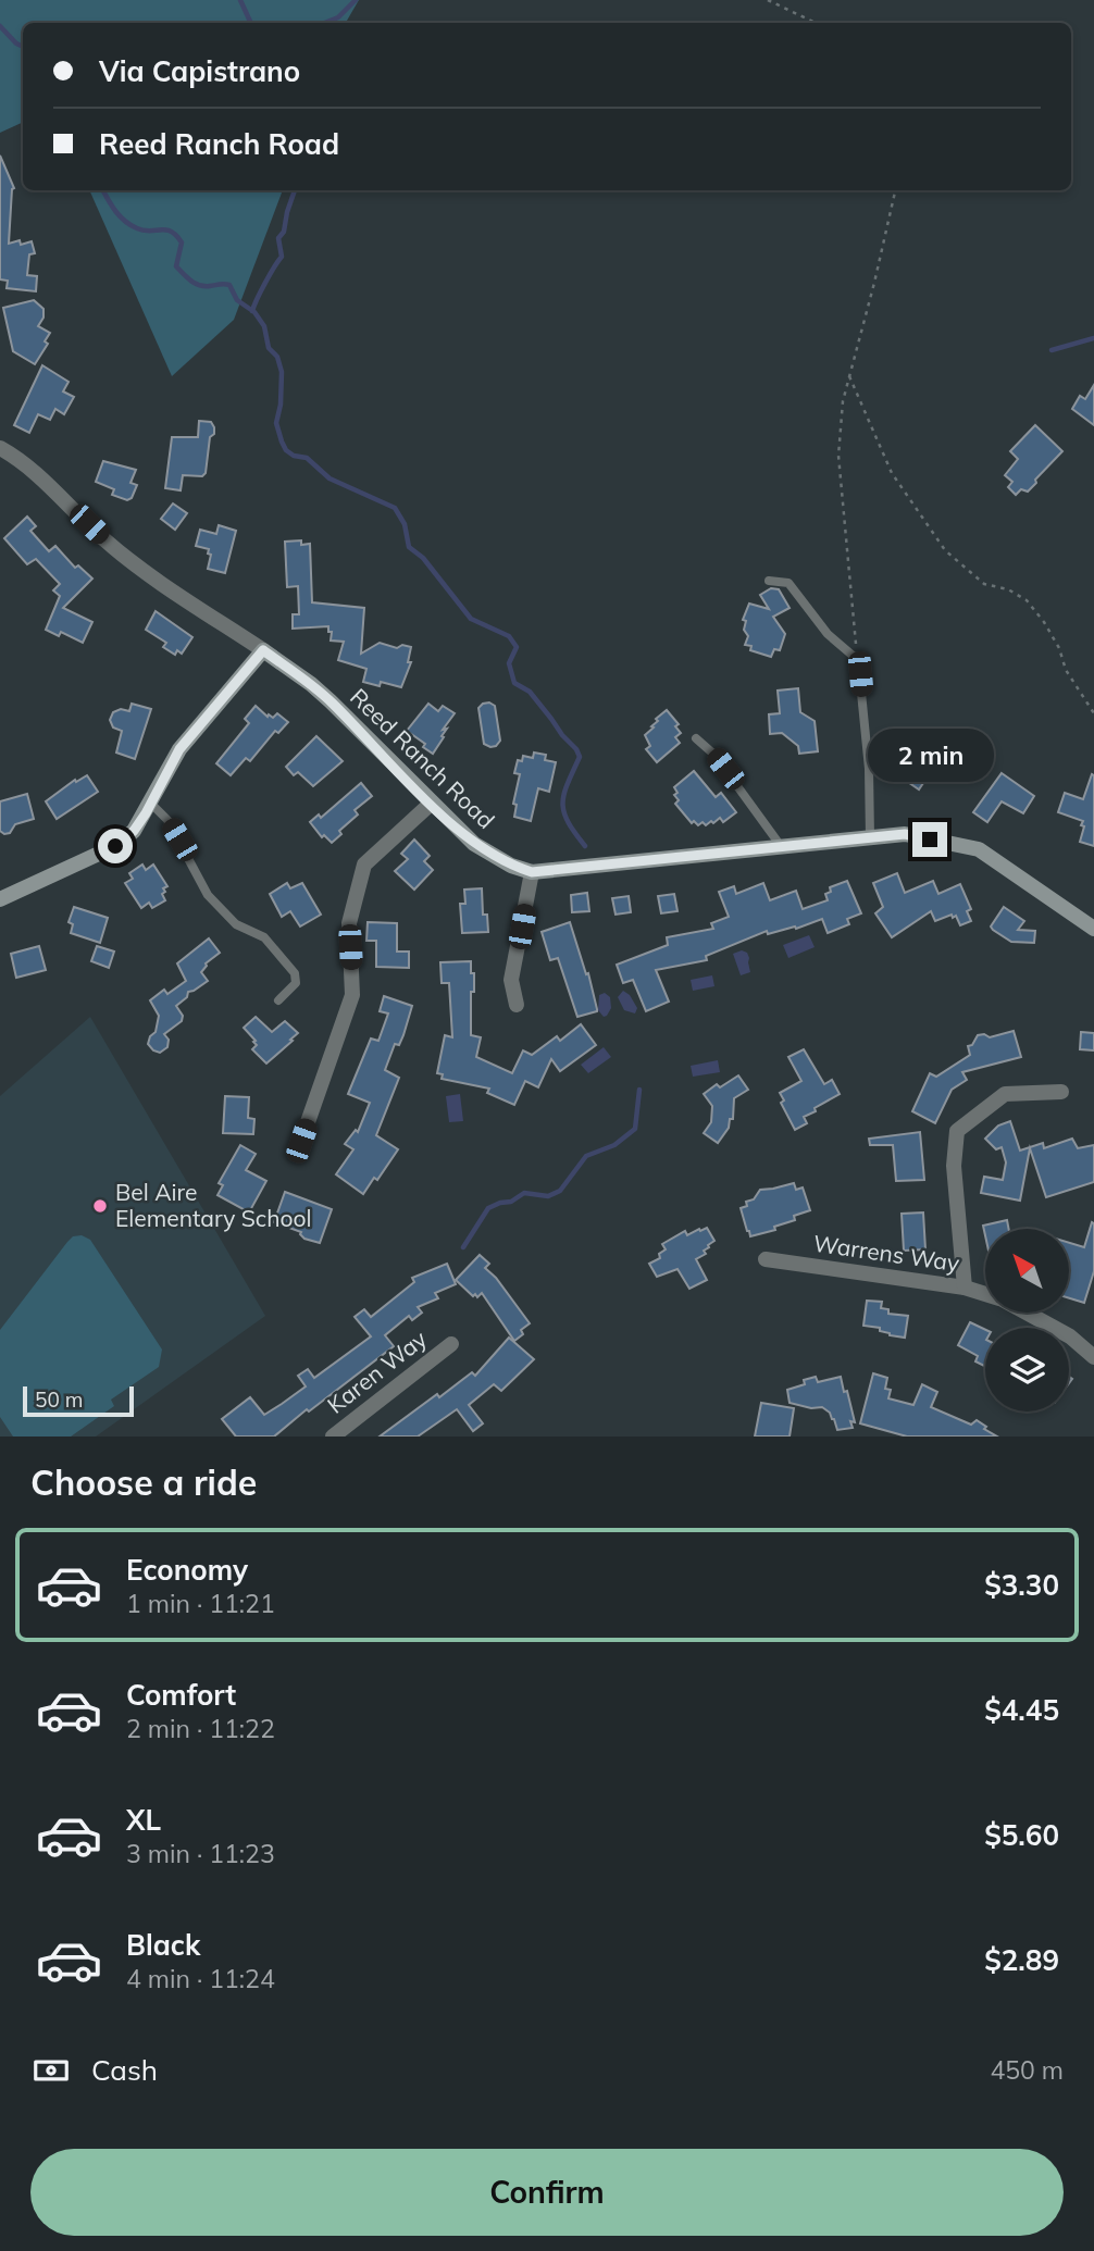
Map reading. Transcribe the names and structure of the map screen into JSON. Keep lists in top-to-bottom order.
{
  "streets": {
    "street": ["Reed Ranch Road", "Warrens Way", "Karen Way"]
  },
  "places": ["Bel Aire Elementary School"],
  "scale_bar": "50 m",
  "north": "top left",
  "page": {
    "banner": ["Via Capistrano", "Reed Ranch Road"],
    "bubble": "2 min",
    "scale": "50 m",
    "heading": "Choose a ride",
    "list": [
      {
        "name": "Economy",
        "note": "1 min · 11:21",
        "value": "$3.30"
      },
      {
        "name": "Comfort",
        "note": "2 min · 11:22",
        "value": "$4.45"
      },
      {
        "name": "XL",
        "note": "3 min · 11:23",
        "value": "$5.60"
      },
      {
        "name": "Black",
        "note": "4 min · 11:24",
        "value": "$2.89"
      }
    ],
    "pay": ["Cash", "450 m"],
    "buttons": "Confirm"
  }
}
